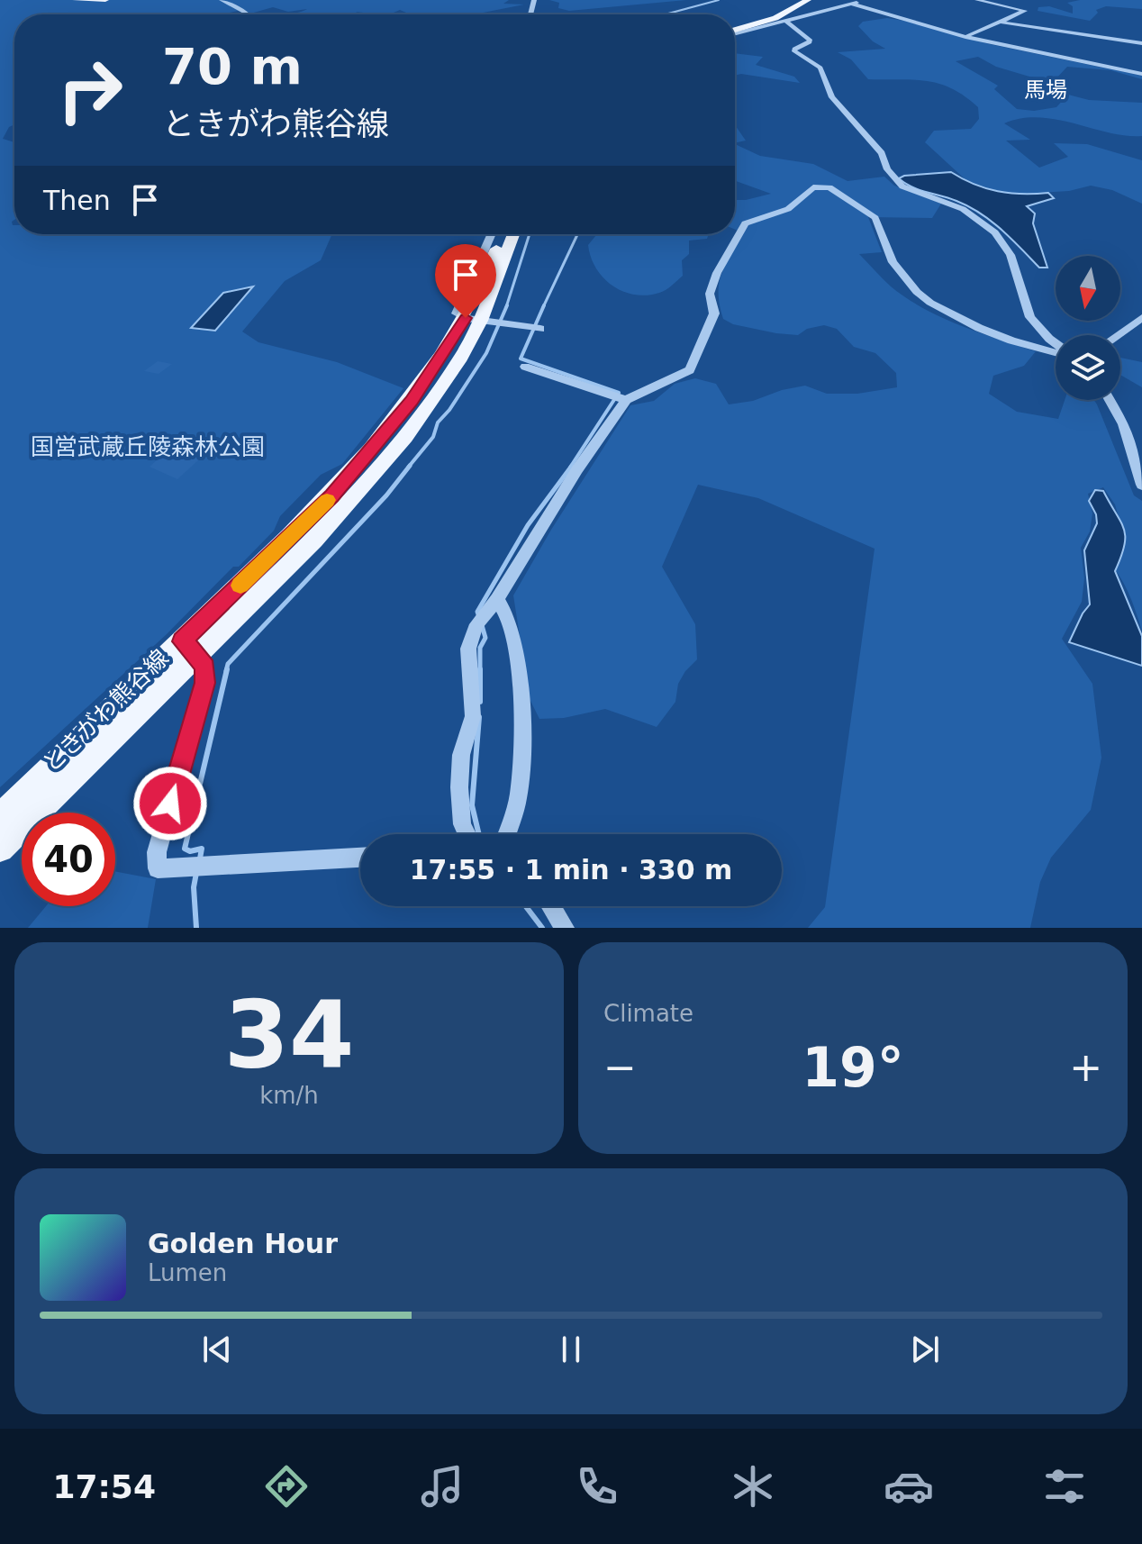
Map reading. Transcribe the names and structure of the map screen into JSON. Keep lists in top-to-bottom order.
{
  "streets": {
    "main road": ["ときがわ熊谷線"]
  },
  "districts": ["馬場"],
  "parks": ["国営武蔵丘陵森林公園"],
  "north": "bottom",
  "page": {
    "turn": ["70 m", "ときがわ熊谷線"],
    "then": "Then",
    "limit": "40",
    "trip": "17:55 · 1 min · 330 m",
    "tile": [
      ["34", "km/h"],
      "Climate"
    ],
    "heat": ["−", "19°", "+"],
    "song": ["Golden Hour", "Lumen"],
    "tabs": "17:54"
  }
}
